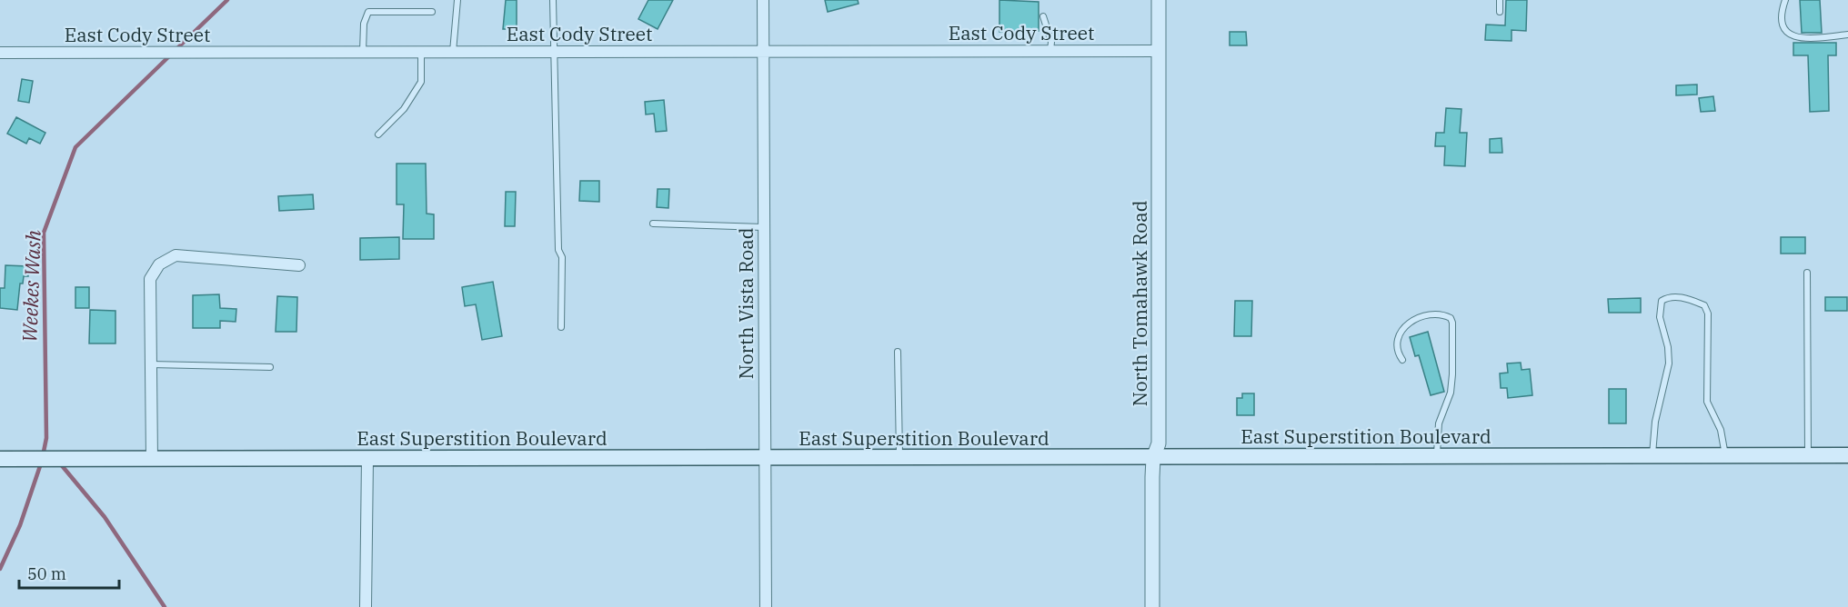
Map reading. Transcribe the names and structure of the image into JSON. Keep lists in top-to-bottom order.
{
  "streets": {
    "main road": ["East Superstition Boulevard"],
    "street": ["East Cody Street", "North Vista Road", "North Tomahawk Road"]
  },
  "crossings": [
    ["East Cody Street", "North Vista Road"],
    ["East Cody Street", "North Tomahawk Road"],
    ["North Vista Road", "East Superstition Boulevard"],
    ["North Tomahawk Road", "East Superstition Boulevard"]
  ],
  "water": ["Weekes Wash"],
  "scale_bar": "50 m"
}
